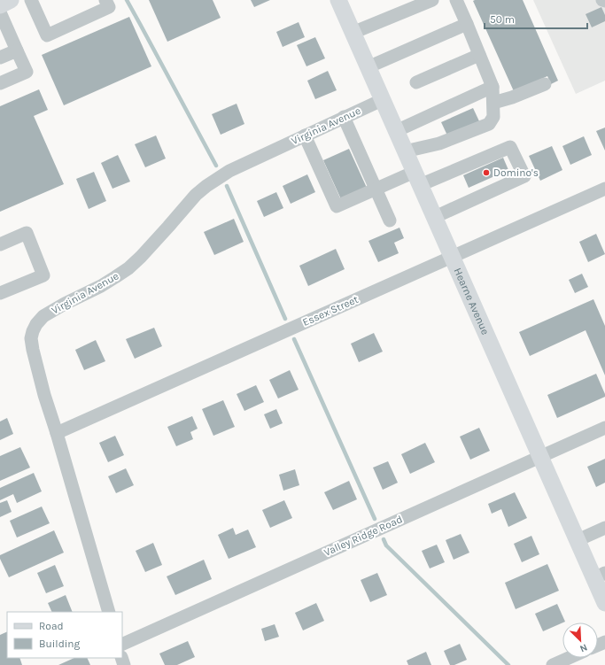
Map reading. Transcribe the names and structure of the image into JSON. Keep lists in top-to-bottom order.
{
  "streets": {
    "main road": ["Hearne Avenue"],
    "street": ["Virginia Avenue", "Essex Street", "Valley Ridge Road"]
  },
  "crossings": [
    ["Virginia Avenue", "Hearne Avenue"],
    ["Virginia Avenue", "Essex Street"],
    ["Hearne Avenue", "Essex Street"],
    ["Hearne Avenue", "Valley Ridge Road"]
  ],
  "places": ["Domino's"],
  "legend": ["Road", "Building"],
  "scale_bar": "50 m",
  "north": "bottom right"
}
